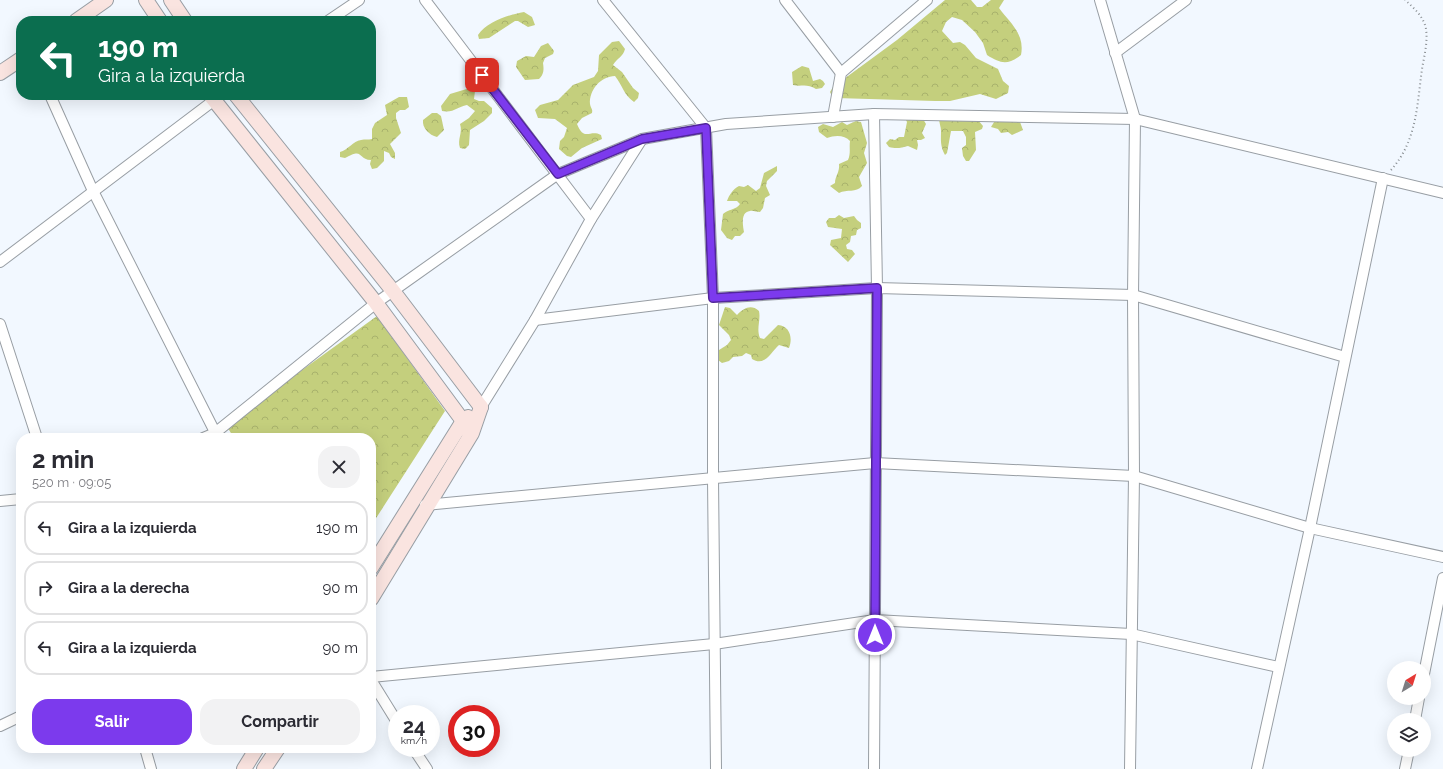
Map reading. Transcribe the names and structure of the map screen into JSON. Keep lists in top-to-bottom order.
{
  "north": "top right",
  "page": {
    "turn": ["190 m", "Gira a la izquierda"],
    "heading": ["2 min", "520 m · 09:05"],
    "list": [
      {
        "name": "Gira a la izquierda",
        "value": "190 m"
      },
      {
        "name": "Gira a la derecha",
        "value": "90 m"
      },
      {
        "name": "Gira a la izquierda",
        "value": "90 m"
      }
    ],
    "buttons": ["Salir", "Compartir"],
    "speed": "24 km/h",
    "limit": "30"
  }
}
